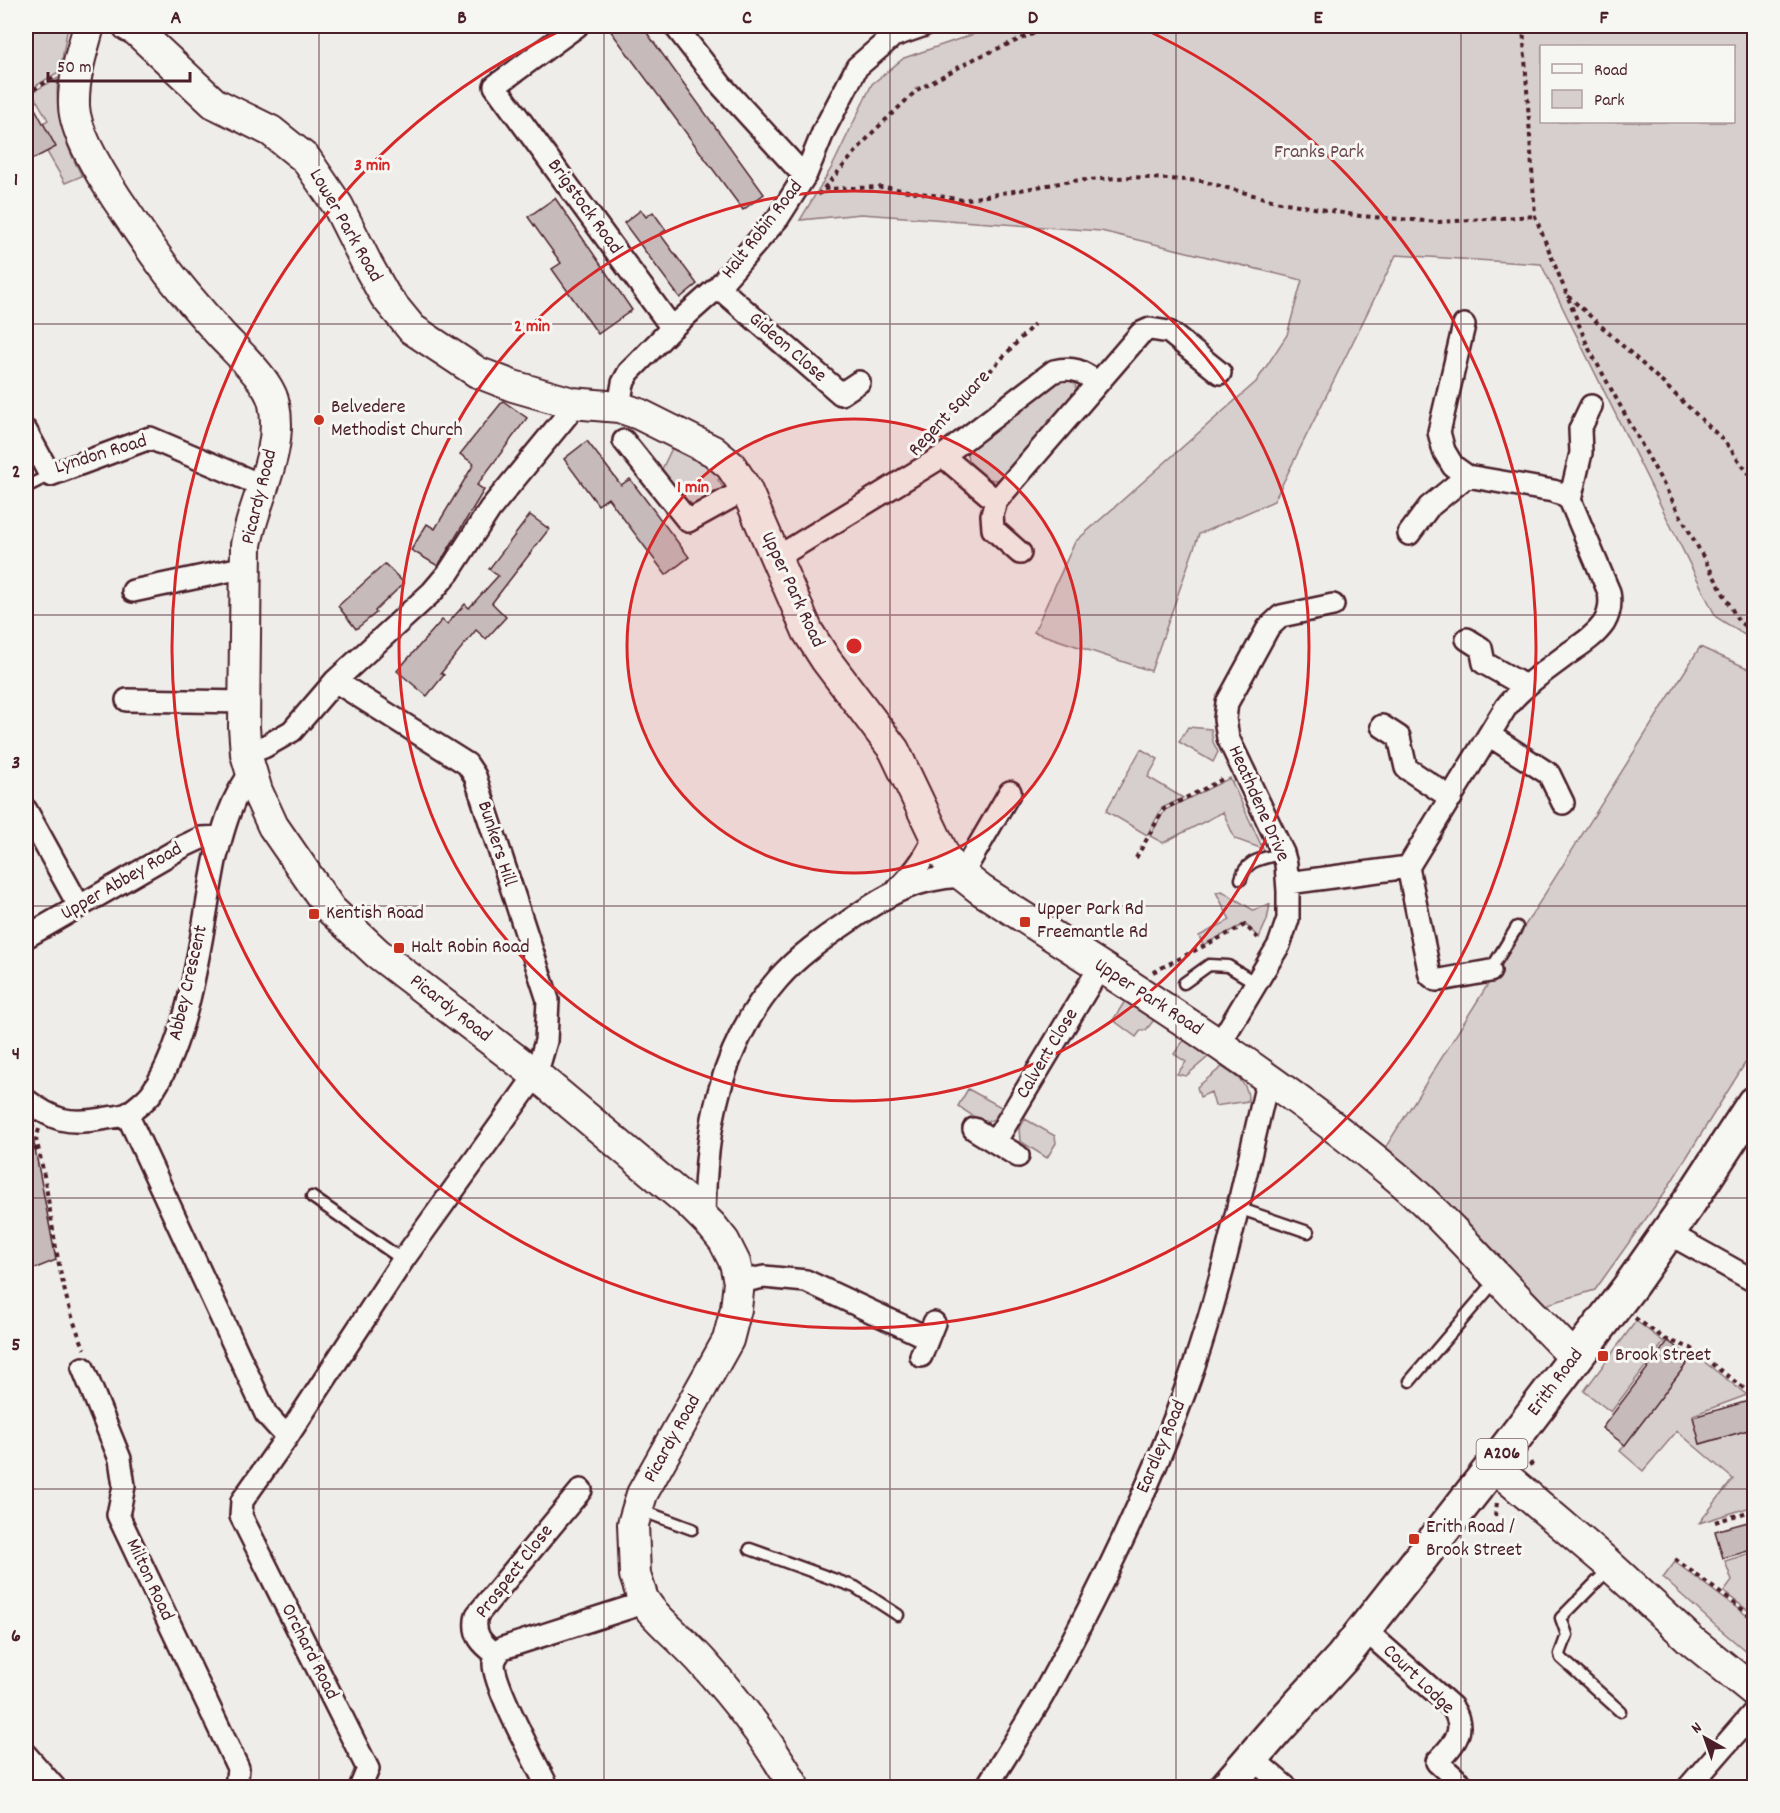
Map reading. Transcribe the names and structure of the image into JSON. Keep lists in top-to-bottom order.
{
  "streets": {
    "main road": ["Erith Road", "A206"],
    "street": [
      "Brigstock Road",
      "Lower Park Road",
      "Halt Robin Road",
      "Gideon Close",
      "Regent Square",
      "Lyndon Road",
      "Picardy Road",
      "Upper Park Road",
      "Heathdene Drive",
      "Bunkers Hill",
      "Upper Abbey Road",
      "Abbey Crescent",
      "Calvert Close",
      "Eardley Road",
      "Prospect Close",
      "Milton Road",
      "Orchard Road",
      "Court Lodge"
    ]
  },
  "crossings": [
    ["Brigstock Road", "Halt Robin Road"],
    ["Lower Park Road", "Upper Park Road"],
    ["Halt Robin Road", "Gideon Close"],
    ["Halt Robin Road", "Upper Park Road"],
    ["Regent Square", "Upper Park Road"],
    ["Lyndon Road", "Picardy Road"],
    ["Picardy Road", "Bunkers Hill"],
    ["Picardy Road", "Abbey Crescent"],
    ["Upper Park Road", "Heathdene Drive"],
    ["Upper Park Road", "Calvert Close"],
    ["Upper Park Road", "Erith Road"],
    ["Upper Park Road", "Eardley Road"],
    ["Upper Abbey Road", "Abbey Crescent"],
    ["Erith Road", "Court Lodge"]
  ],
  "parks": ["Franks Park"],
  "places": {
    "other": ["Belvedere Methodist Church"],
    "transit": [
      "Kentish Road",
      "Upper Park Rd Freemantle Rd",
      "Halt Robin Road",
      "Brook Street",
      "Erith Road / Brook Street"
    ]
  },
  "legend": ["Road", "Park"],
  "scale_bar": "50 m",
  "north": "top left",
  "grid": {
    "columns": [
      "A",
      "B",
      "C",
      "D",
      "E",
      "F"
    ],
    "rows": [
      "1",
      "2",
      "3",
      "4",
      "5",
      "6"
    ]
  },
  "rings": ["3 min", "2 min", "1 min"]
}
